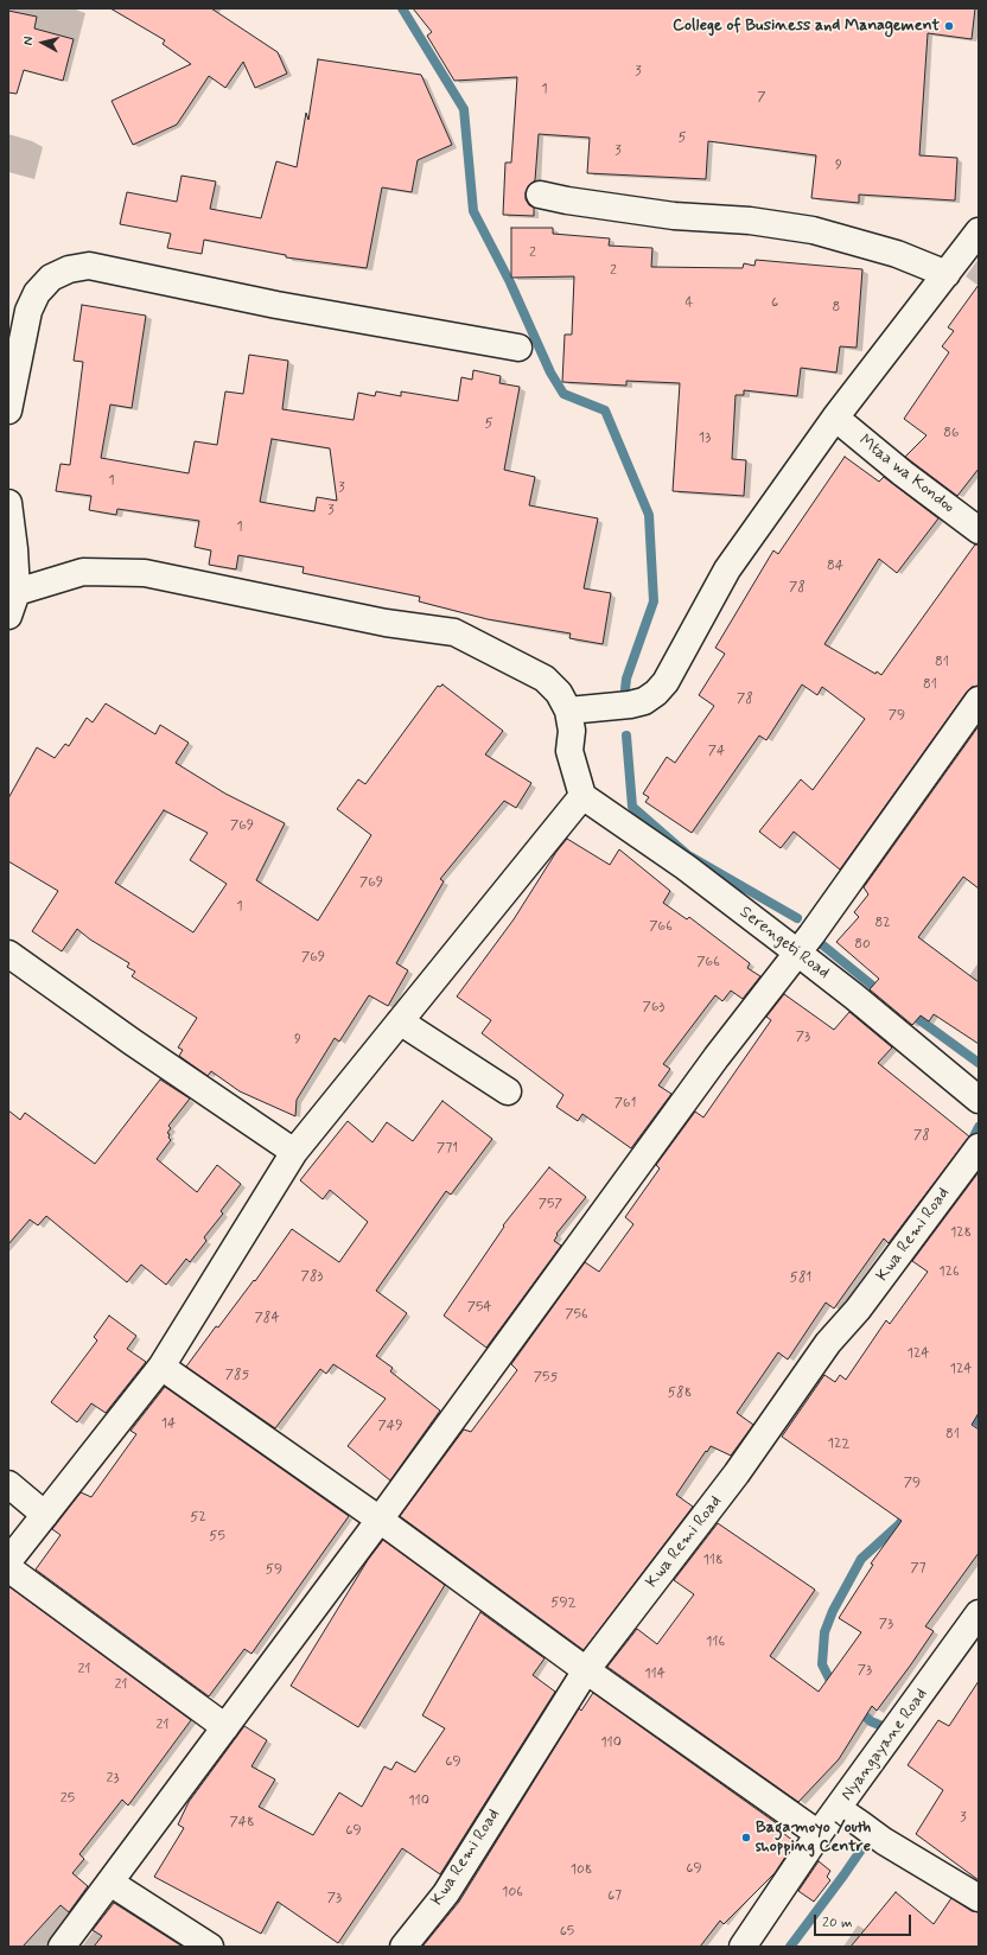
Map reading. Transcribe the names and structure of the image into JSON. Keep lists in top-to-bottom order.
{
  "streets": {
    "street": [
      "Mtaa wa Kondoo",
      "Serengeti Road",
      "Kwa Remi Road",
      "Nyangayane Road"
    ]
  },
  "places": ["College of Business and Management", "Bagamoyo Youth shopping Centre"],
  "house_numbers": [
    "3",
    "1",
    "7",
    "5",
    "3",
    "9",
    "2",
    "2",
    "4",
    "6",
    "8",
    "5",
    "86",
    "13",
    "1",
    "3",
    "3",
    "1",
    "84",
    "78",
    "81",
    "81",
    "78",
    "79",
    "74",
    "769",
    "769",
    "1",
    "82",
    "766",
    "80",
    "769",
    "766",
    "763",
    "73",
    "9",
    "761",
    "78",
    "771",
    "757",
    "128",
    "126",
    "783",
    "581",
    "754",
    "756",
    "784",
    "124",
    "124",
    "785",
    "755",
    "588",
    "14",
    "749",
    "81",
    "122",
    "79",
    "52",
    "55",
    "118",
    "77",
    "59",
    "592",
    "73",
    "116",
    "21",
    "73",
    "114",
    "21",
    "21",
    "110",
    "69",
    "23",
    "25",
    "110",
    "3",
    "748",
    "69",
    "69",
    "108",
    "106",
    "67",
    "73",
    "65"
  ],
  "scale_bar": "20 m",
  "north": "left"
}
